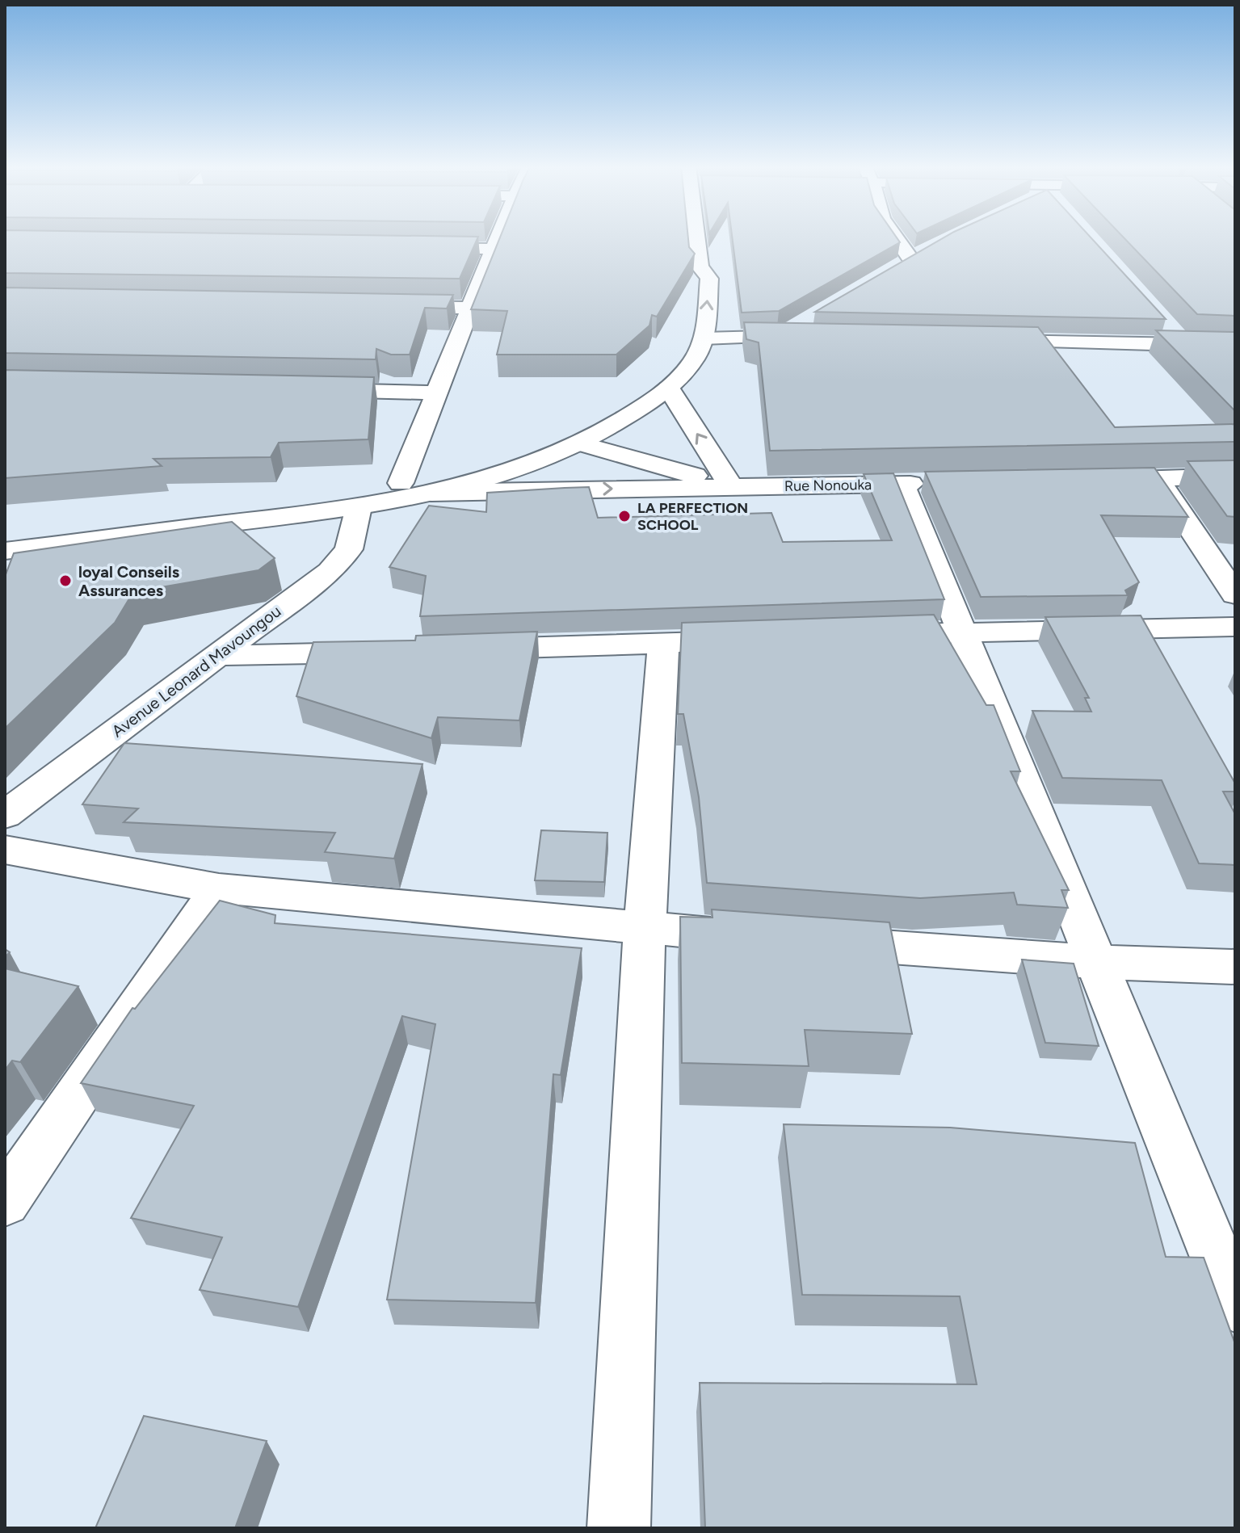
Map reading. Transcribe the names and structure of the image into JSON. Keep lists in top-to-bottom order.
{
  "streets": {
    "main road": ["Rue Nonouka", "Avenue Leonard Mavoungou"]
  },
  "places": ["LA PERFECTION SCHOOL", "loyal Conseils Assurances"]
}
